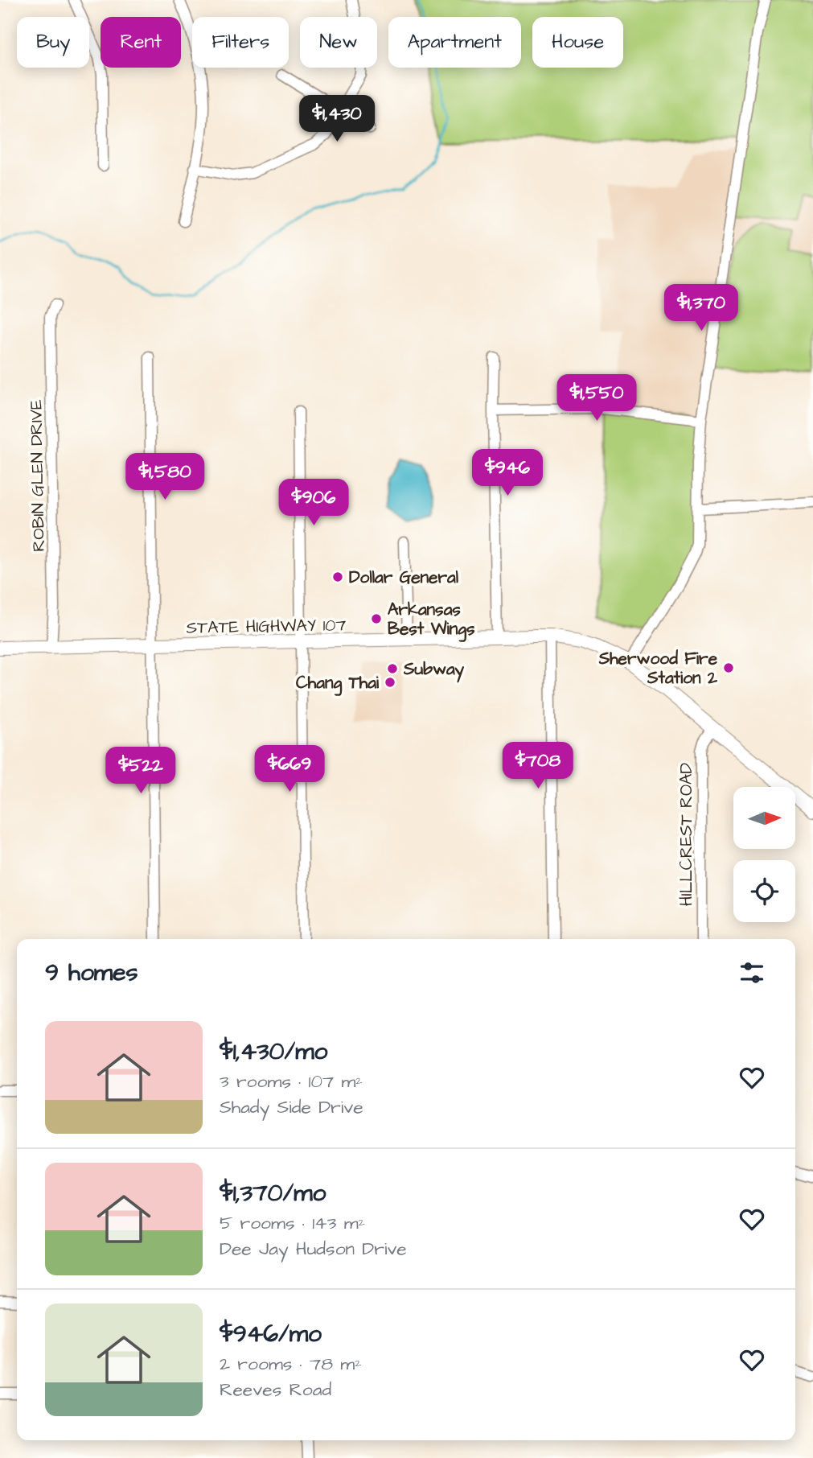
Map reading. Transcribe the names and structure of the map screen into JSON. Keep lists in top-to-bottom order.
{
  "streets": {
    "main road": ["STATE HIGHWAY 107"],
    "street": ["ROBIN GLEN DRIVE", "HILLCREST ROAD"]
  },
  "crossings": [
    ["ROBIN GLEN DRIVE", "STATE HIGHWAY 107"],
    ["STATE HIGHWAY 107", "HILLCREST ROAD"]
  ],
  "places": [
    "Dollar General",
    "Arkansas Best Wings",
    "Sherwood Fire Station 2",
    "Subway",
    "Chang Thai"
  ],
  "north": "right",
  "page": {
    "chip": [
      "Buy",
      "Rent",
      "Filters",
      "New",
      "Apartment",
      "House"
    ],
    "price": [
      "$1,430",
      "$1,370",
      "$1,550",
      "$946",
      "$1,580",
      "$906",
      "$708",
      "$669",
      "$522"
    ],
    "heading": "9 homes",
    "list": [
      {
        "name": "$1,430/mo",
        "note": "3 rooms · 107 m² · Shady Side Drive"
      },
      {
        "name": "$1,370/mo",
        "note": "5 rooms · 143 m² · Dee Jay Hudson Drive"
      },
      {
        "name": "$946/mo",
        "note": "2 rooms · 78 m² · Reeves Road"
      }
    ]
  }
}
